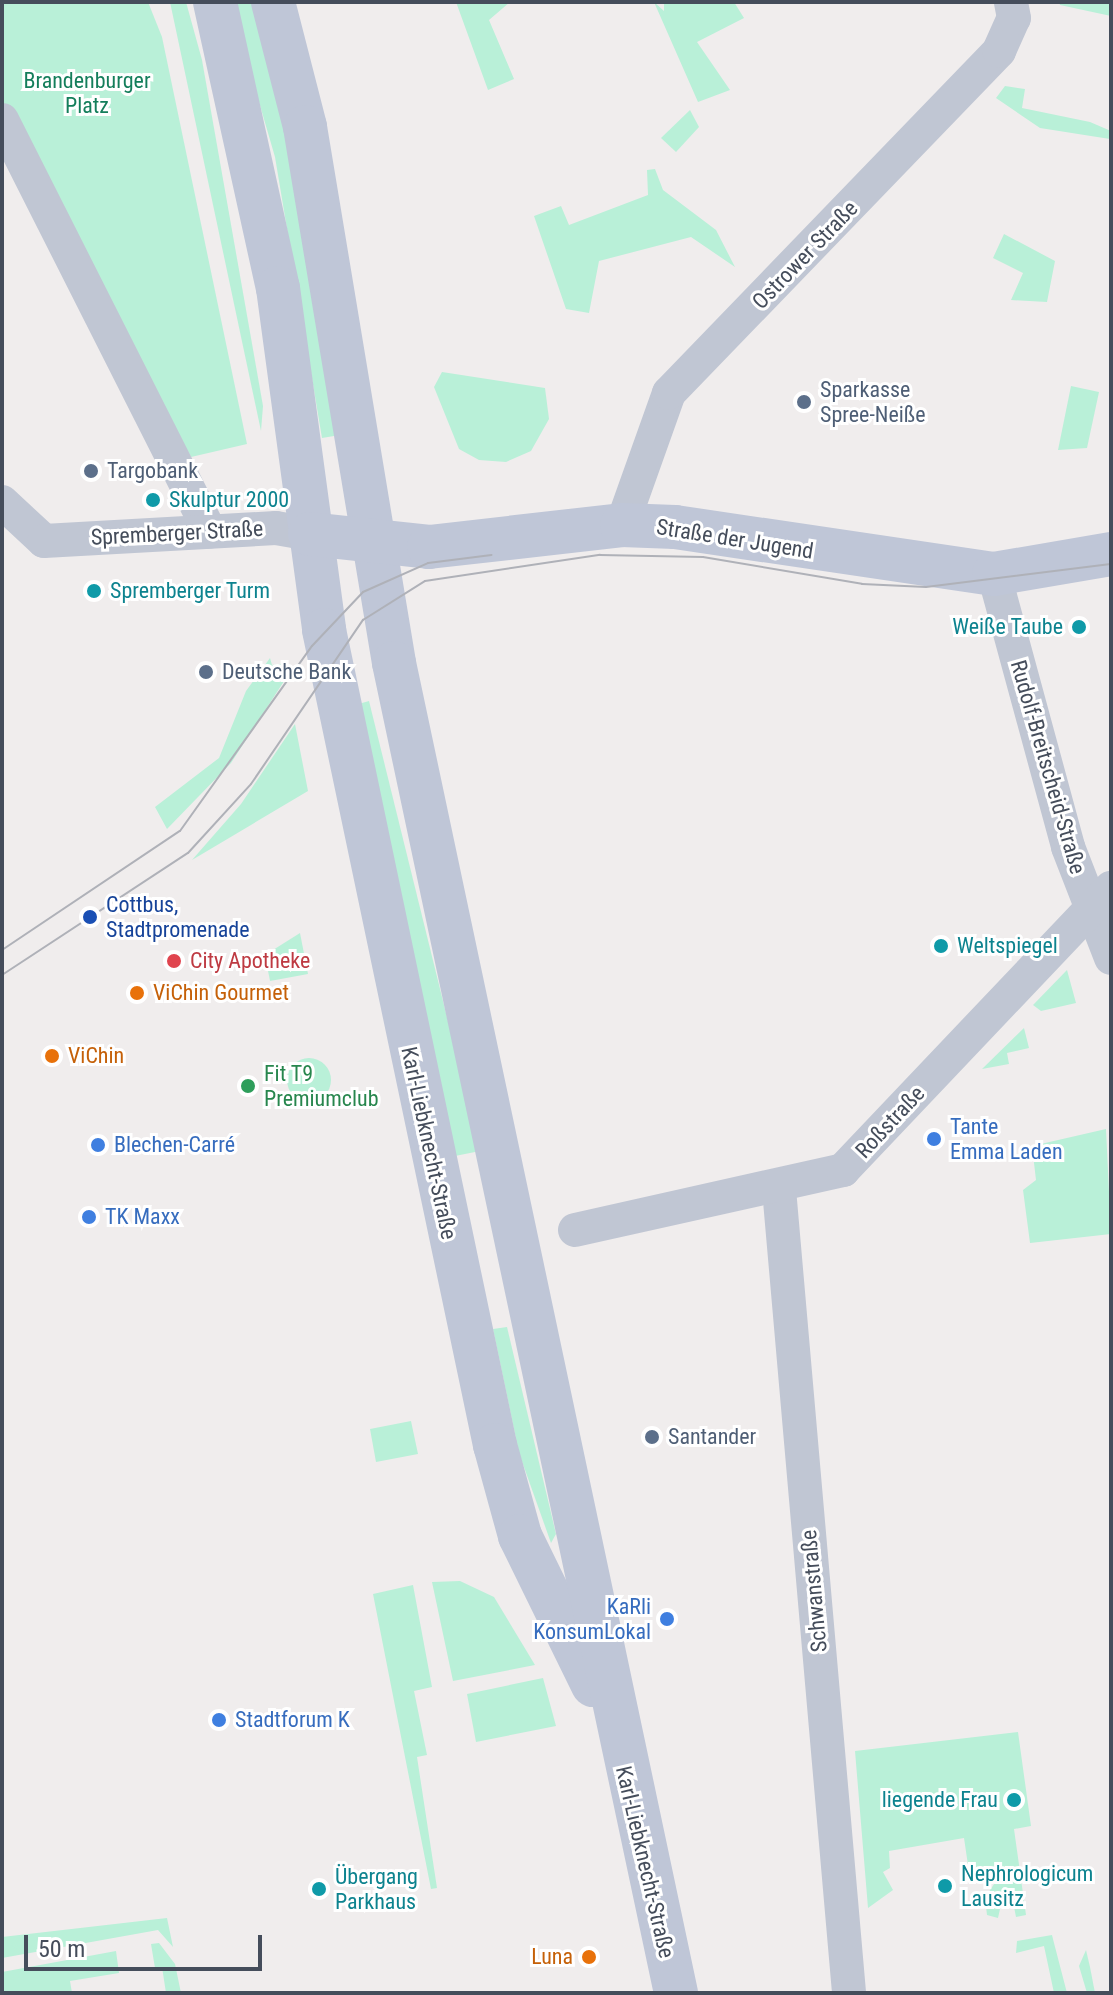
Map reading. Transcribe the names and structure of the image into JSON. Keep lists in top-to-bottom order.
{
  "streets": {
    "main road": ["Straße der Jugend", "Karl-Liebknecht-Straße"],
    "street": [
      "Ostrower Straße",
      "Spremberger Straße",
      "Rudolf-Breitscheid-Straße",
      "Roßstraße",
      "Schwanstraße"
    ]
  },
  "crossings": [
    ["Ostrower Straße", "Straße der Jugend"],
    ["Spremberger Straße", "Straße der Jugend"],
    ["Spremberger Straße", "Karl-Liebknecht-Straße"],
    ["Straße der Jugend", "Rudolf-Breitscheid-Straße"],
    ["Straße der Jugend", "Karl-Liebknecht-Straße"],
    ["Rudolf-Breitscheid-Straße", "Roßstraße"],
    ["Roßstraße", "Schwanstraße"]
  ],
  "parks": ["Brandenburger Platz"],
  "places": [
    "Sparkasse Spree-Neiße",
    "Targobank",
    "Skulptur 2000",
    "Spremberger Turm",
    "Weiße Taube",
    "Deutsche Bank",
    "Cottbus, Stadtpromenade",
    "Weltspiegel",
    "City Apotheke",
    "ViChin Gourmet",
    "ViChin",
    "Fit T9 Premiumclub",
    "Tante Emma Laden",
    "Blechen-Carré",
    "TK Maxx",
    "Santander",
    "KaRli KonsumLokal",
    "Stadtforum K",
    "liegende Frau",
    "Nephrologicum Lausitz",
    "Übergang Parkhaus",
    "Luna"
  ],
  "scale_bar": "50 m"
}
